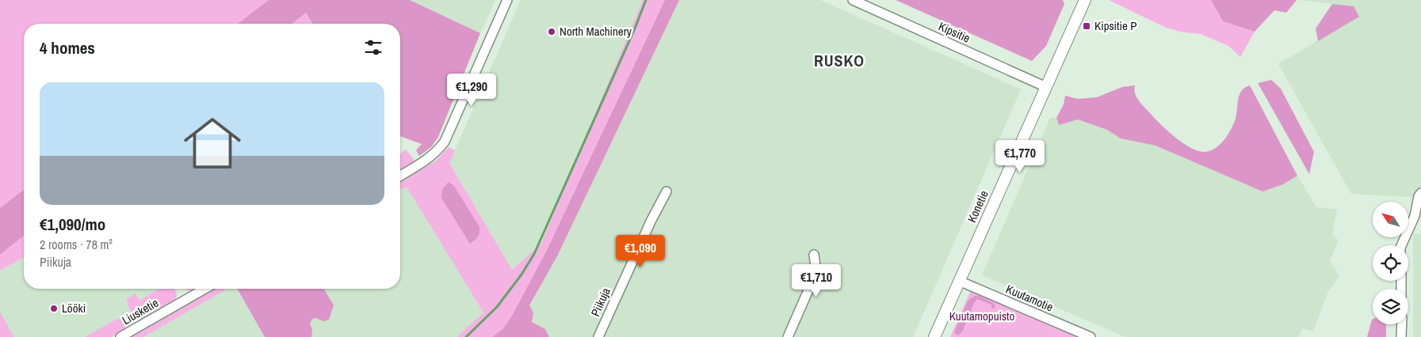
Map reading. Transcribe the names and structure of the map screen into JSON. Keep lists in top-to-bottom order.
{
  "streets": {
    "street": [
      "Kipsitie",
      "Konetie",
      "Kuutamotie",
      "Piikuja",
      "Liusketie"
    ]
  },
  "crossings": [
    ["Kipsitie", "Konetie"],
    ["Konetie", "Kuutamotie"]
  ],
  "districts": ["RUSKO"],
  "parks": ["Kuutamopuisto"],
  "places": {
    "transit": ["Kipsitie P"],
    "other": ["North Machinery", "Lööki"]
  },
  "north": "top left",
  "page": {
    "heading": "4 homes",
    "list": [
      {
        "name": "€1,090/mo",
        "note": "2 rooms · 78 m² · Piikuja"
      }
    ],
    "price": [
      "€1,290",
      "€1,770",
      "€1,090",
      "€1,710"
    ]
  }
}
